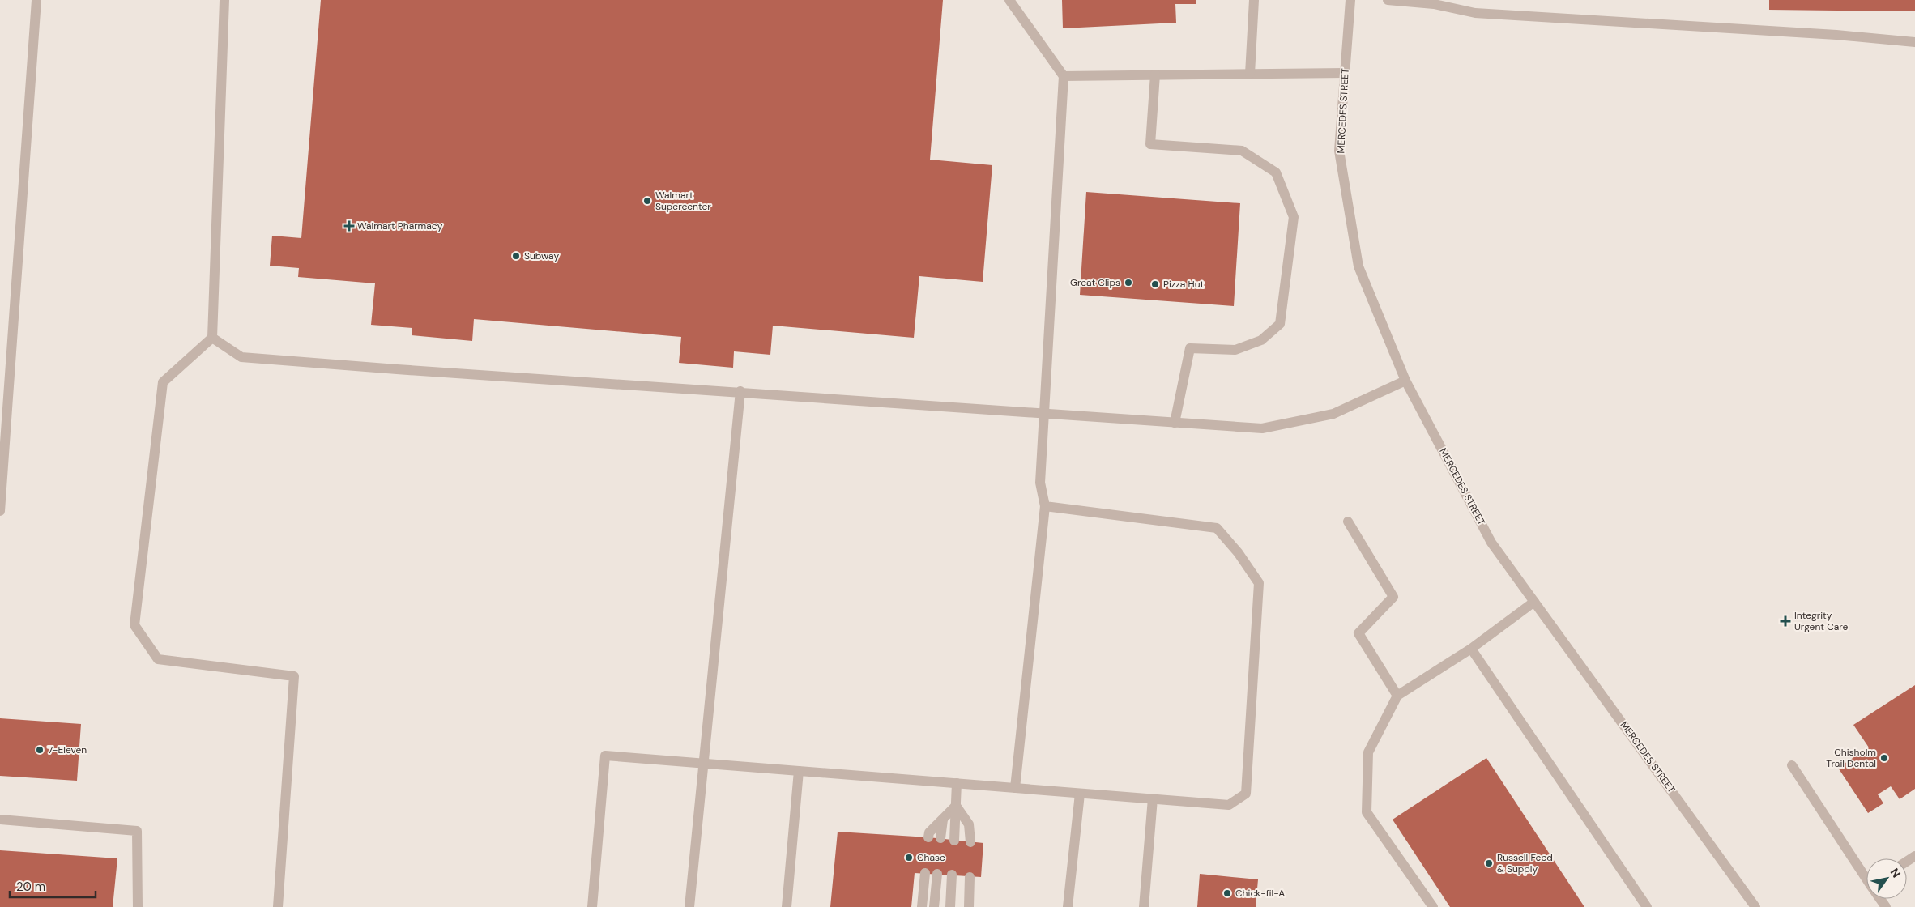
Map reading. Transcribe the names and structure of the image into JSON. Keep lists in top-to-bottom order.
{
  "streets": {
    "street": ["MERCEDES STREET"]
  },
  "places": {
    "other": [
      "Walmart Supercenter",
      "Subway",
      "Great Clips",
      "Pizza Hut",
      "7-Eleven",
      "Chisholm Trail Dental",
      "Chase",
      "Russell Feed & Supply",
      "Chick-fil-A"
    ],
    "health": ["Walmart Pharmacy", "Integrity Urgent Care"]
  },
  "scale_bar": "20 m",
  "north": "top right"
}
